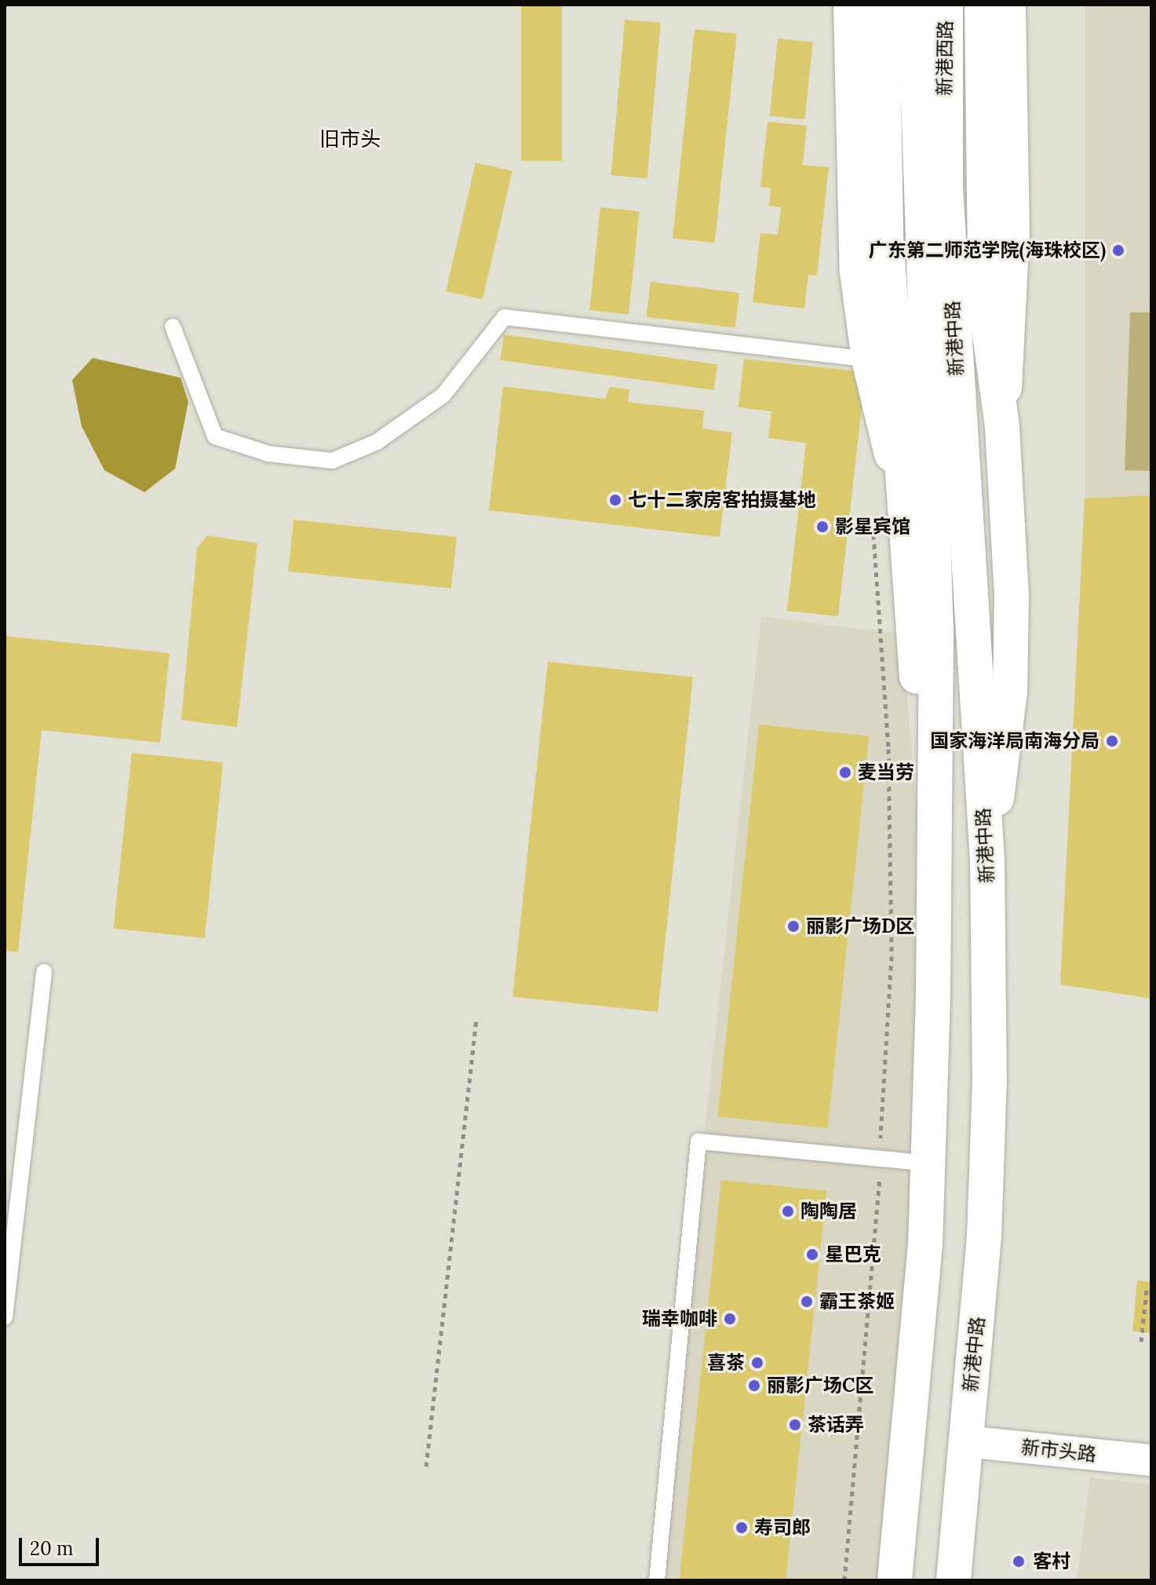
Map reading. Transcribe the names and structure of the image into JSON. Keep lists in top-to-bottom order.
{
  "streets": {
    "main road": ["新港西路", "新港中路"],
    "street": ["新市头路"]
  },
  "crossings": [
    ["新港西路", "新港中路"],
    ["新港中路", "新市头路"]
  ],
  "districts": ["旧市头"],
  "places": [
    "广东第二师范学院(海珠校区)",
    "七十二家房客拍摄基地",
    "影星宾馆",
    "国家海洋局南海分局",
    "麦当劳",
    "丽影广场D区",
    "陶陶居",
    "星巴克",
    "霸王茶姬",
    "瑞幸咖啡",
    "喜茶",
    "丽影广场C区",
    "茶话弄",
    "寿司郎",
    "客村"
  ],
  "scale_bar": "20 m"
}
